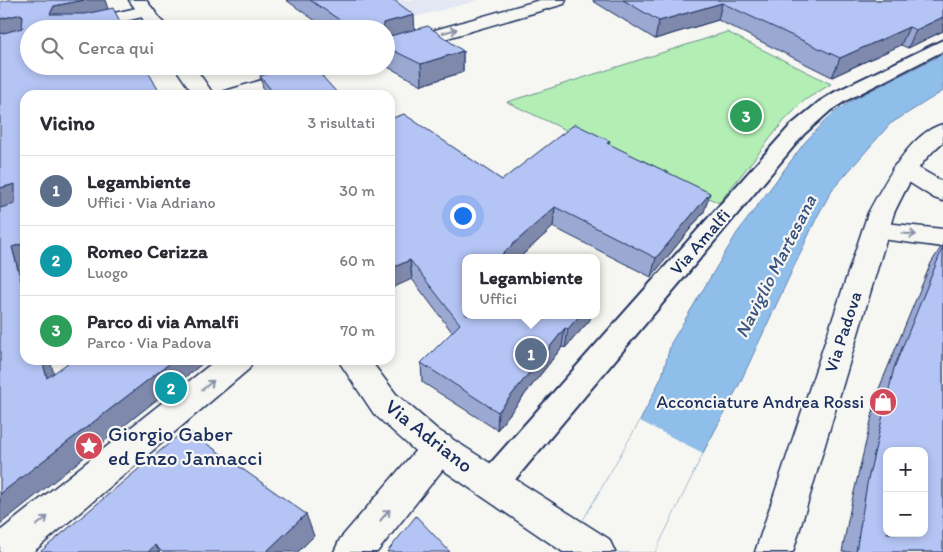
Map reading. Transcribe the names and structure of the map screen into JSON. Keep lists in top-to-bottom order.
{
  "streets": {
    "street": ["Via Padova", "Via Adriano"],
    "lane": ["Via Amalfi"]
  },
  "crossings": [
    ["Via Amalfi", "Via Adriano"]
  ],
  "water": ["Naviglio Martesana"],
  "places": {
    "shop": ["Acconciature Andrea Rossi"],
    "place": ["Giorgio Gaber ed Enzo Jannacci"]
  },
  "page": {
    "search": "Cerca qui",
    "heading": ["Vicino", "3 risultati"],
    "pins": ["3", "1", "2"],
    "list": [
      {
        "mark": "1",
        "name": "Legambiente",
        "note": "Uffici · Via Adriano",
        "value": "30 m"
      },
      {
        "mark": "2",
        "name": "Romeo Cerizza",
        "note": "Luogo",
        "value": "60 m"
      },
      {
        "mark": "3",
        "name": "Parco di via Amalfi",
        "note": "Parco · Via Padova",
        "value": "70 m"
      }
    ],
    "popup": ["Legambiente", "Uffici"],
    "map_buttons": ["+", "−"]
  }
}
